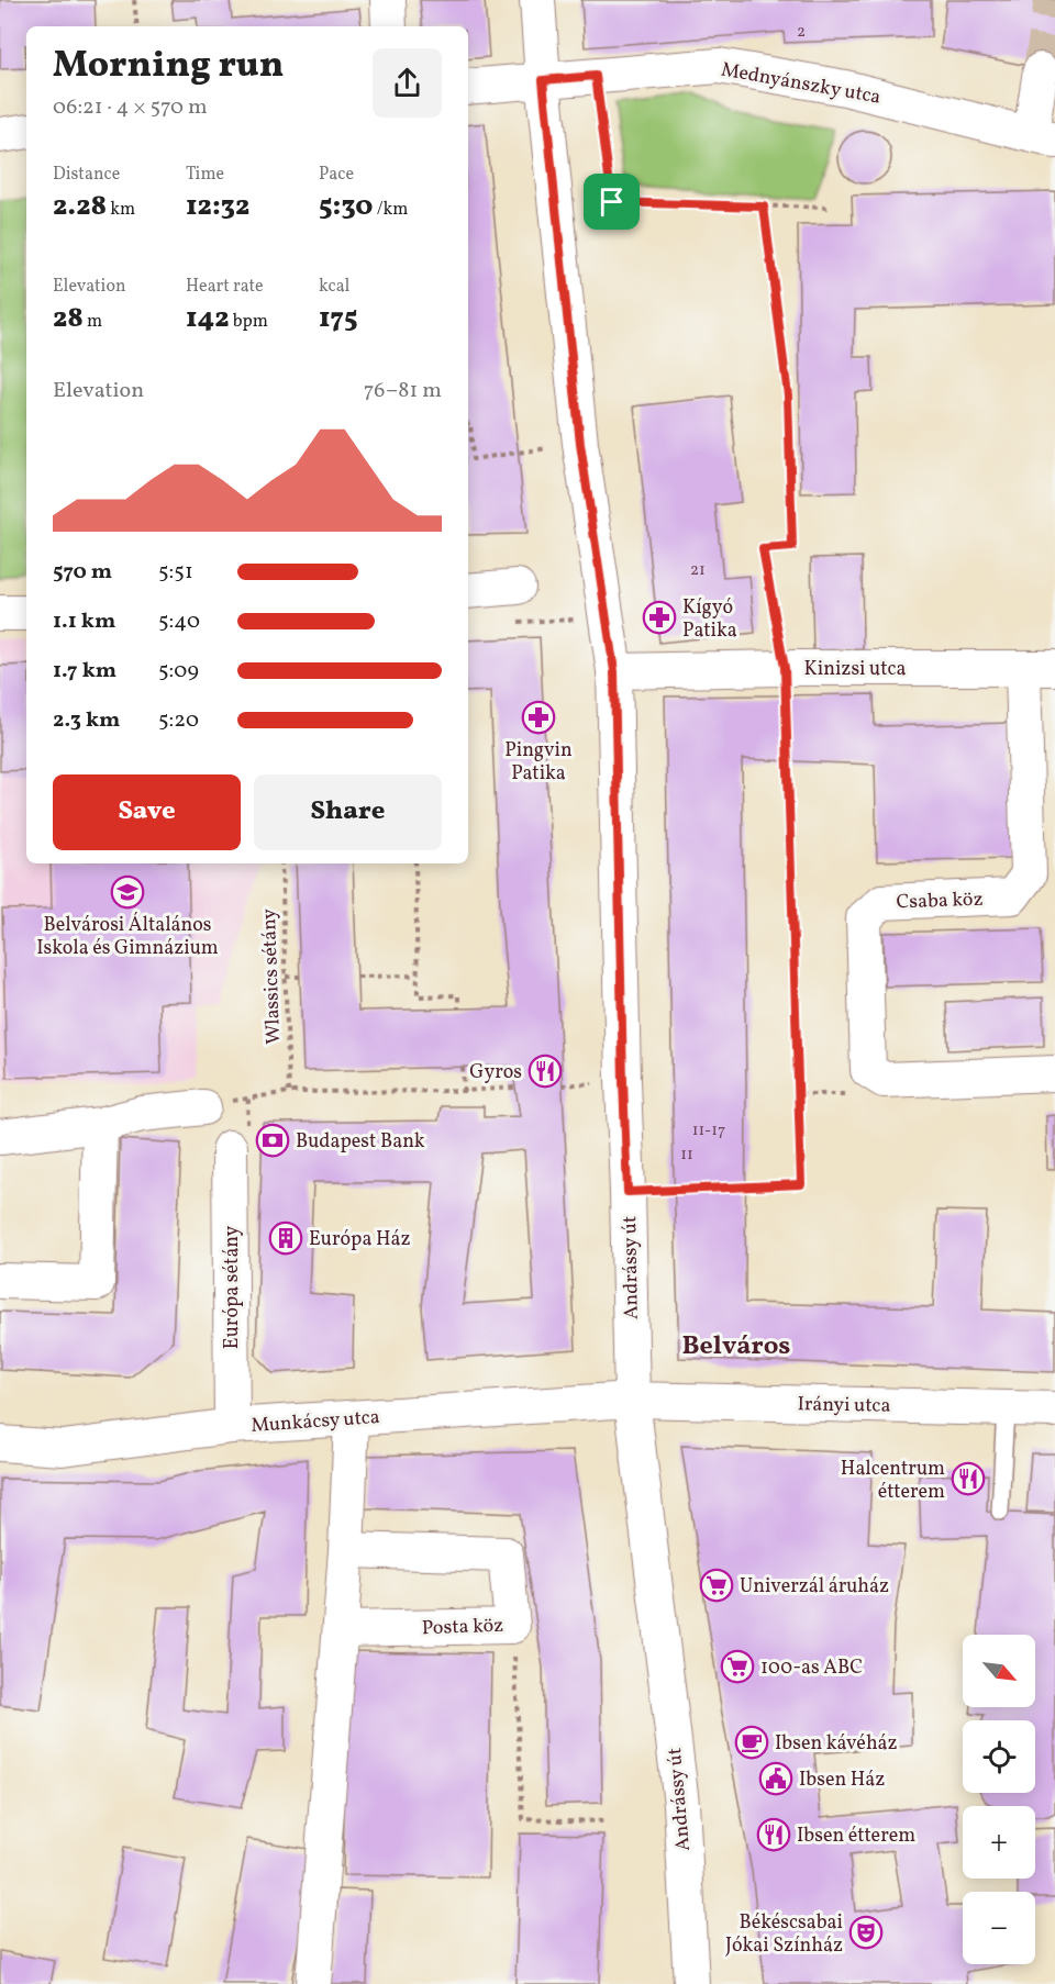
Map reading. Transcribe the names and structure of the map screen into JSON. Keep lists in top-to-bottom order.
{
  "streets": {
    "street": [
      "Mednyánszky utca",
      "Kinizsi utca",
      "Csaba köz",
      "Andrássy út",
      "Európa sétány",
      "Irányi utca",
      "Munkácsy utca",
      "Posta köz"
    ],
    "path": ["Wlassics sétány"]
  },
  "crossings": [
    ["Mednyánszky utca", "Andrássy út"],
    ["Kinizsi utca", "Csaba köz"],
    ["Kinizsi utca", "Andrássy út"],
    ["Andrássy út", "Irányi utca"],
    ["Andrássy út", "Munkácsy utca"],
    ["Európa sétány", "Munkácsy utca"],
    ["Irányi utca", "Munkácsy utca"]
  ],
  "districts": ["Belváros"],
  "places": {
    "pharmacy": ["Kígyó Patika", "Pingvin Patika"],
    "school or university": ["Belvárosi Általános Iskola és Gimnázium"],
    "restaurant": ["Gyros", "Halcentrum étterem", "Ibsen étterem"],
    "bank": ["Budapest Bank"],
    "building": ["Európa Ház"],
    "supermarket": ["Univerzál áruház", "100-as ABC"],
    "cafe": ["Ibsen kávéház"],
    "public building": ["Ibsen Ház"],
    "theatre": ["Békéscsabai Jókai Színház"]
  },
  "house_numbers": [
    "2",
    "21",
    "11-17",
    "11"
  ],
  "north": "bottom right",
  "page": {
    "heading": ["Morning run", "06:21 · 4 × 570 m"],
    "stats": [
      ["Distance", "2.28 km"],
      ["Time", "12:32"],
      ["Pace", "5:30 /km"],
      ["Elevation", "28 m"],
      ["Heart rate", "142 bpm"],
      ["kcal", "175"]
    ],
    "chart": ["Elevation", "76–81 m"],
    "list": [
      {
        "name": "570 m",
        "note": "5:51"
      },
      {
        "name": "1.1 km",
        "note": "5:40"
      },
      {
        "name": "1.7 km",
        "note": "5:09"
      },
      {
        "name": "2.3 km",
        "note": "5:20"
      }
    ],
    "buttons": ["Save", "Share"],
    "map_buttons": ["+", "−"]
  }
}
